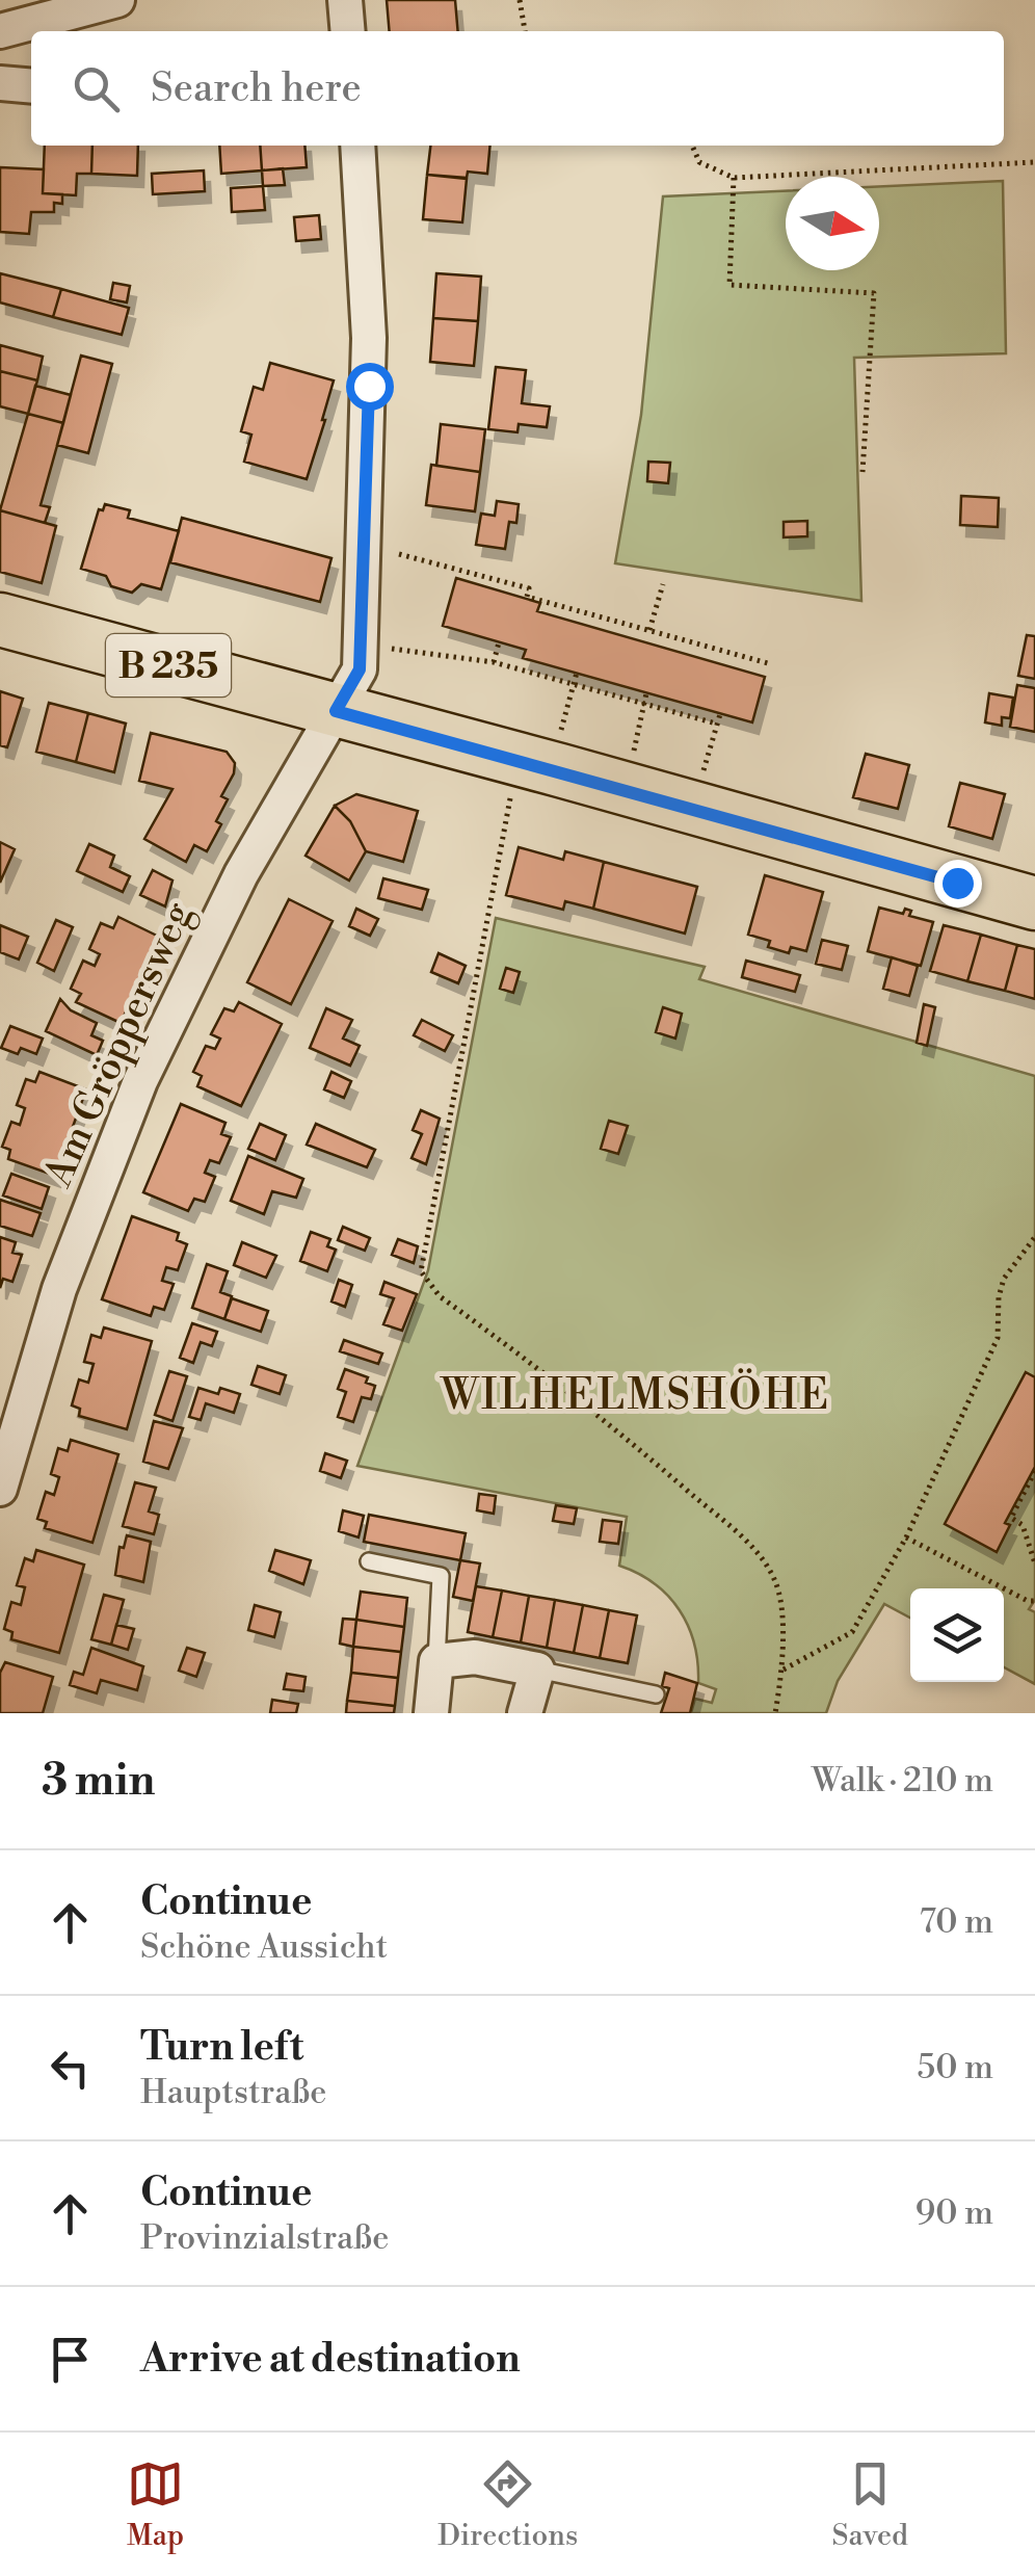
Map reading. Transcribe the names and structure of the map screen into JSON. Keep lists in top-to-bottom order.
{
  "streets": {
    "main road": ["B 235"],
    "street": ["Am Gröppersweg"]
  },
  "crossings": [
    ["B 235", "Am Gröppersweg"]
  ],
  "districts": ["WILHELMSHÖHE"],
  "north": "right",
  "page": {
    "search": "Search here",
    "heading": ["3 min", "Walk · 210 m"],
    "list": [
      ["Continue", "Schöne Aussicht", "70 m"],
      ["Turn left", "Hauptstraße", "50 m"],
      ["Continue", "Provinzialstraße", "90 m"],
      "Arrive at destination"
    ],
    "nav": ["Map", "Directions", "Saved"]
  }
}
